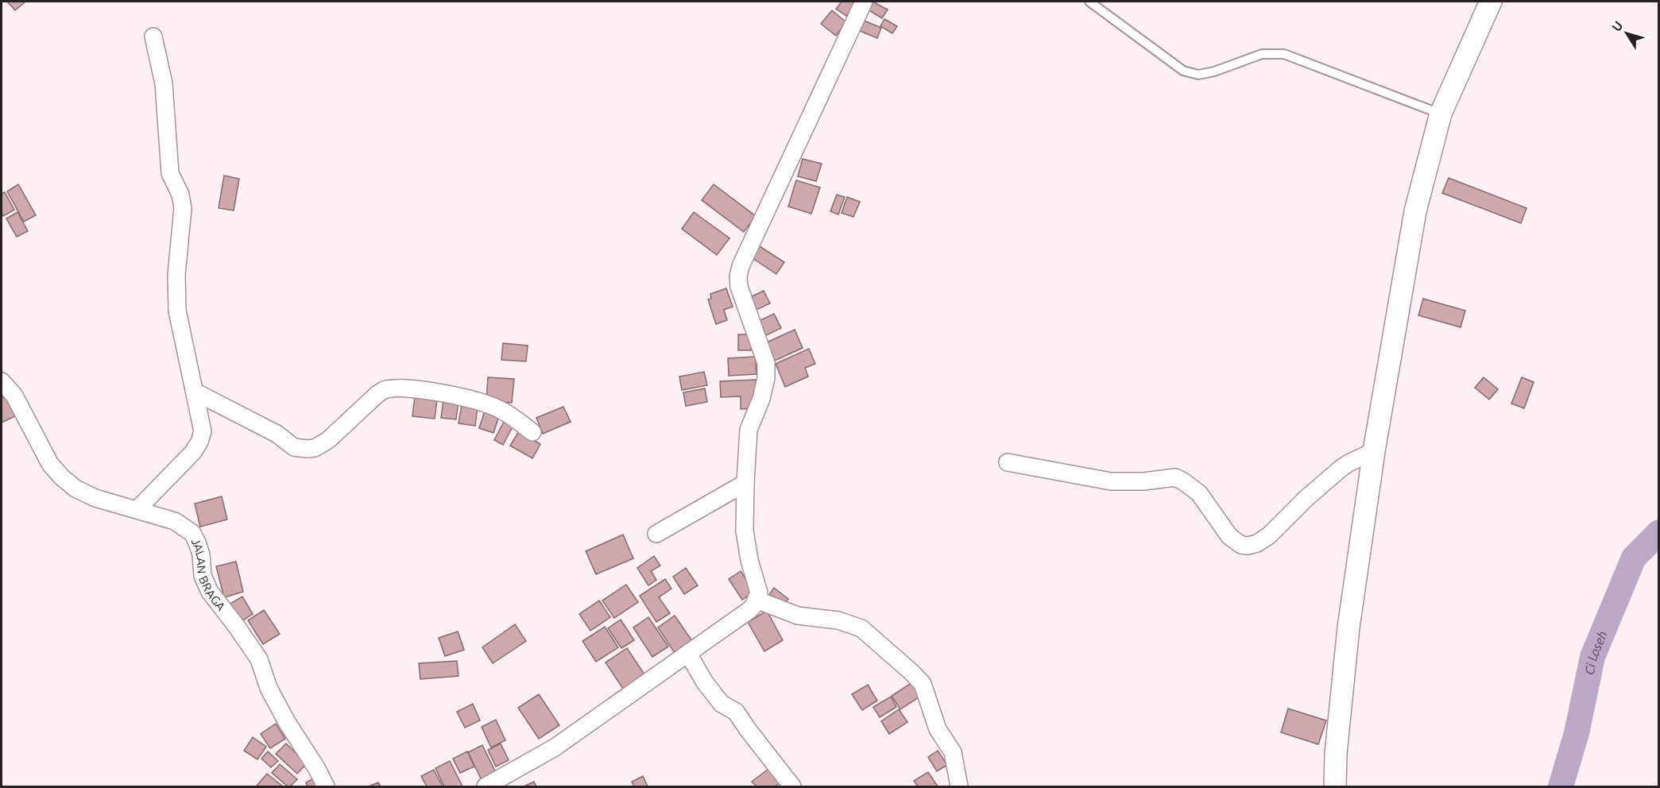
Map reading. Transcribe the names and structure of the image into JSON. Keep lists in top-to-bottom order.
{
  "streets": {
    "street": ["JALAN BRAGA"]
  },
  "water": ["Ci Loseh"],
  "north": "top left"
}
